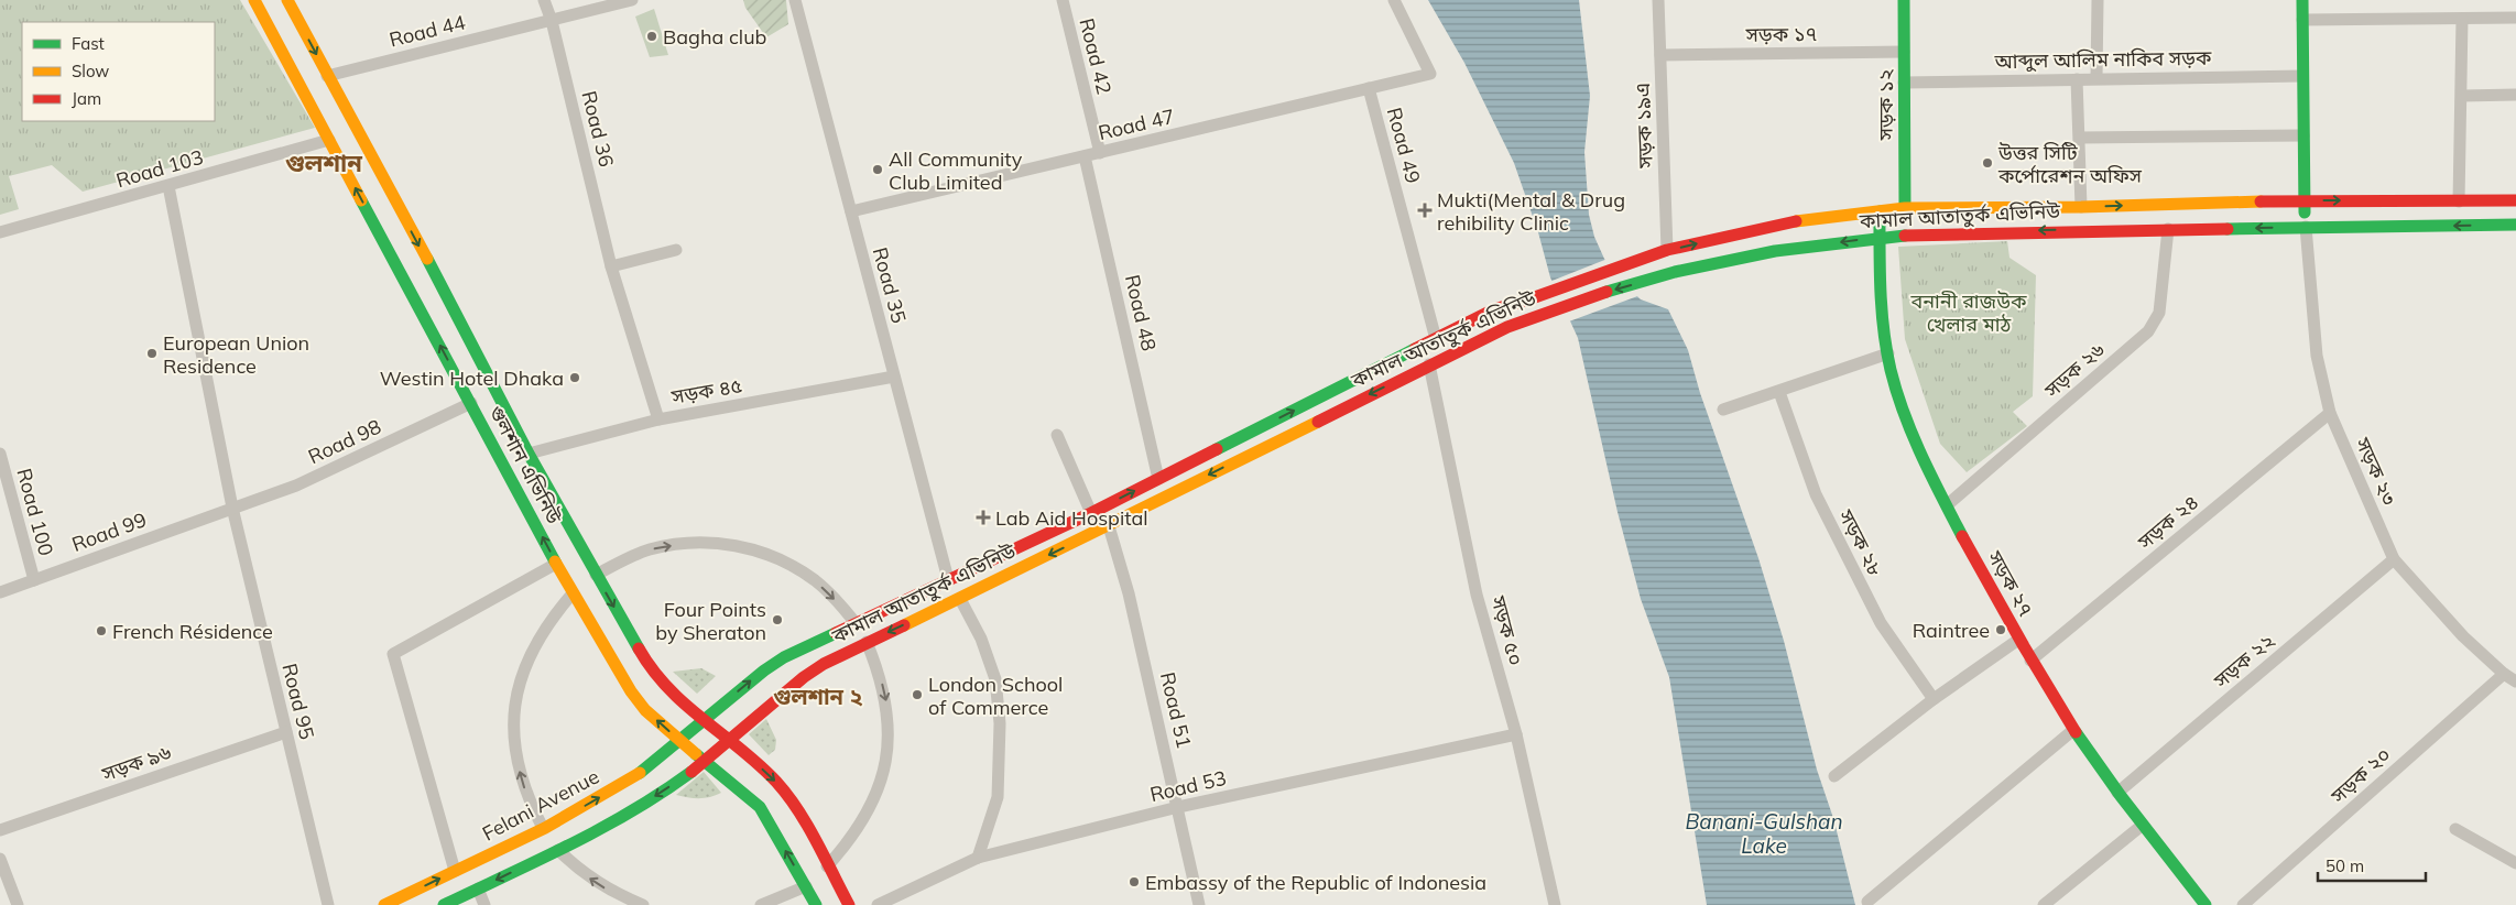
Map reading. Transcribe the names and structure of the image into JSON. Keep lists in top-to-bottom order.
{
  "streets": {
    "main road": [
      "সড়ক ১২",
      "কামাল আতাতুর্ক এভিনিউ",
      "গুলশান এভিনিউ",
      "সড়ক ২৭",
      "Felani Avenue"
    ],
    "street": [
      "Road 44",
      "সড়ক ১৭",
      "Road 42",
      "আব্দুল আলিম নাকিব সড়ক",
      "Road 47",
      "সড়ক ১৯এ",
      "Road 36",
      "Road 49",
      "Road 103",
      "Road 35",
      "Road 48",
      "সড়ক ২৬",
      "সড়ক ৪৫",
      "Road 98",
      "সড়ক ২৩",
      "Road 100",
      "সড়ক ২৪",
      "Road 99",
      "সড়ক ২৮",
      "সড়ক ৫০",
      "সড়ক ২২",
      "Road 95",
      "Road 51",
      "সড়ক ৯৬",
      "সড়ক ২০",
      "Road 53"
    ]
  },
  "crossings": [
    ["Road 44", "Road 36"],
    ["Road 44", "গুলশান এভিনিউ"],
    ["সড়ক ১৭", "সড়ক ১২"],
    ["সড়ক ১৭", "সড়ক ১৯এ"],
    ["Road 42", "Road 47"],
    ["আব্দুল আলিম নাকিব সড়ক", "সড়ক ১২"],
    ["সড়ক ১২", "কামাল আতাতুর্ক এভিনিউ"],
    ["Road 47", "Road 49"],
    ["Road 47", "Road 35"],
    ["Road 47", "Road 48"],
    ["সড়ক ১৯এ", "কামাল আতাতুর্ক এভিনিউ"],
    ["Road 36", "সড়ক ৪৫"],
    ["Road 49", "কামাল আতাতুর্ক এভিনিউ"],
    ["Road 103", "গুলশান এভিনিউ"],
    ["Road 103", "Road 95"],
    ["কামাল আতাতুর্ক এভিনিউ", "Road 35"],
    ["কামাল আতাতুর্ক এভিনিউ", "Road 48"],
    ["কামাল আতাতুর্ক এভিনিউ", "সড়ক ২৬"],
    ["কামাল আতাতুর্ক এভিনিউ", "গুলশান এভিনিউ"],
    ["কামাল আতাতুর্ক এভিনিউ", "সড়ক ২৩"],
    ["কামাল আতাতুর্ক এভিনিউ", "সড়ক ২৭"],
    ["কামাল আতাতুর্ক এভিনিউ", "সড়ক ৫০"],
    ["কামাল আতাতুর্ক এভিনিউ", "Road 51"],
    ["কামাল আতাতুর্ক এভিনিউ", "Felani Avenue"],
    ["Road 35", "সড়ক ৪৫"],
    ["সড়ক ২৬", "সড়ক ২৭"],
    ["সড়ক ৪৫", "গুলশান এভিনিউ"],
    ["Road 98", "গুলশান এভিনিউ"],
    ["Road 98", "Road 99"],
    ["Road 98", "Road 95"],
    ["গুলশান এভিনিউ", "Felani Avenue"],
    ["সড়ক ২৩", "সড়ক ২৪"],
    ["সড়ক ২৩", "সড়ক ২২"],
    ["সড়ক ২৩", "সড়ক ২০"],
    ["Road 100", "Road 99"],
    ["সড়ক ২৪", "সড়ক ২৭"],
    ["Road 99", "Road 95"],
    ["সড়ক ২৭", "সড়ক ২২"],
    ["সড়ক ৫০", "Road 53"],
    ["Road 95", "সড়ক ৯৬"],
    ["Road 51", "Road 53"]
  ],
  "districts": ["গুলশান", "গুলশান ২"],
  "water": ["Banani-Gulshan Lake"],
  "parks": ["বনানী রাজউক খেলার মাঠ"],
  "places": {
    "other": [
      "Bagha club",
      "উত্তর সিটি কর্পোরেশন অফিস",
      "All Community Club Limited",
      "European Union Residence",
      "Westin Hotel Dhaka",
      "Four Points by Sheraton",
      "Raintree",
      "French Résidence",
      "London School of Commerce",
      "Embassy of the Republic of Indonesia"
    ],
    "health": ["Mukti(Mental & Drug rehibility Clinic", "Lab Aid Hospital"]
  },
  "legend": ["Fast", "Slow", "Jam"],
  "scale_bar": "50 m"
}
